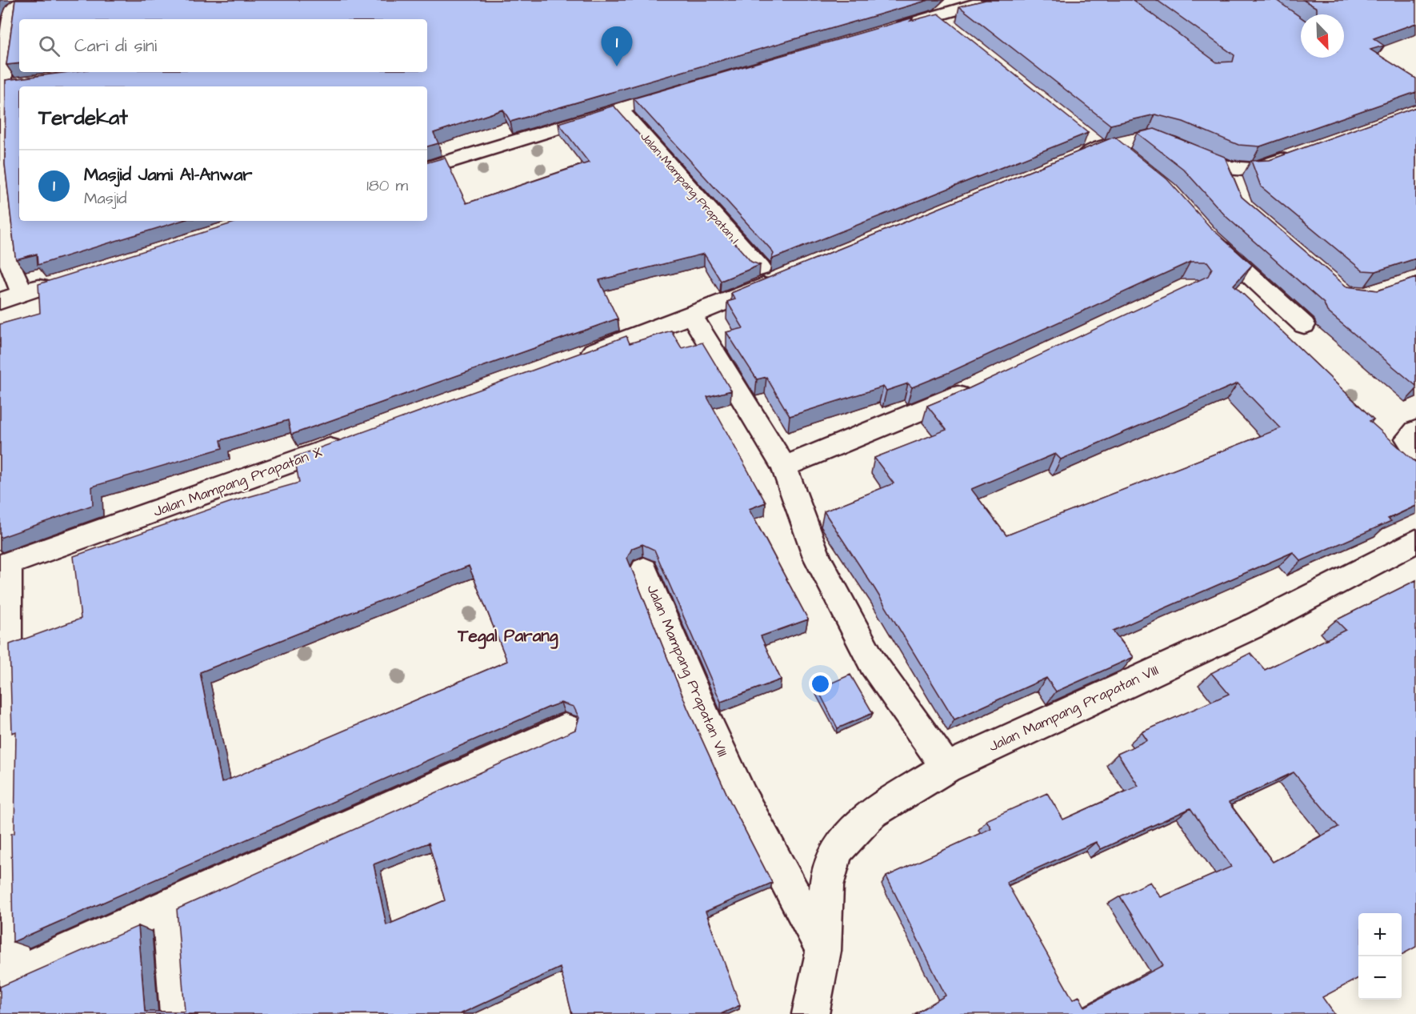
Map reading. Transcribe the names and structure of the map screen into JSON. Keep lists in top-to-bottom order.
{
  "streets": {
    "street": ["Jalan Mampang Prapatan I", "Jalan Mampang Prapatan X", "Jalan Mampang Prapatan VIII"]
  },
  "districts": ["Tegal Parang"],
  "north": "bottom right",
  "page": {
    "search": "Cari di sini",
    "pins": "1",
    "heading": "Terdekat",
    "list": [
      {
        "mark": "1",
        "name": "Masjid Jami Al-Anwar",
        "note": "Masjid",
        "value": "180 m"
      }
    ],
    "map_buttons": ["+", "−"]
  }
}
